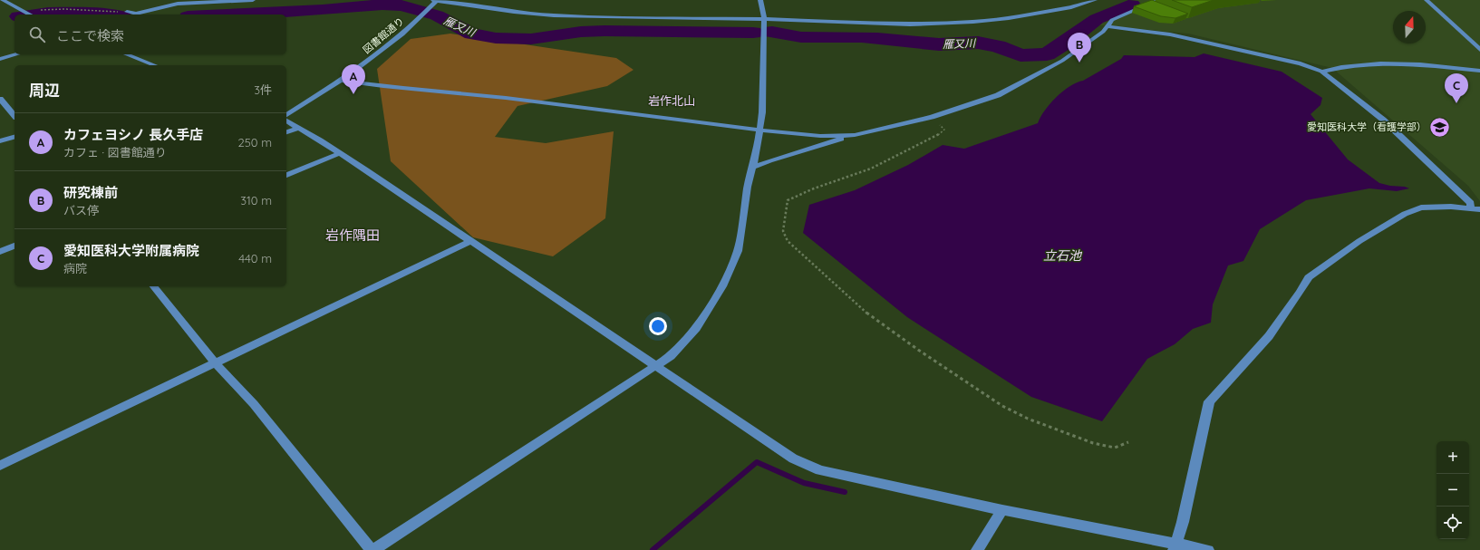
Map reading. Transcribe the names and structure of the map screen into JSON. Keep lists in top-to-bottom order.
{
  "streets": {
    "street": ["図書館通り"]
  },
  "districts": ["岩作北山", "岩作隅田"],
  "water": ["雁又川", "立石池"],
  "places": {
    "school or university": ["愛知医科大学（看護学部）"]
  },
  "north": "top",
  "page": {
    "search": "ここで検索",
    "pins": ["B", "A", "C"],
    "heading": ["周辺", "3件"],
    "list": [
      {
        "mark": "A",
        "name": "カフェヨシノ 長久手店",
        "note": "カフェ · 図書館通り",
        "value": "250 m"
      },
      {
        "mark": "B",
        "name": "研究棟前",
        "note": "バス停",
        "value": "310 m"
      },
      {
        "mark": "C",
        "name": "愛知医科大学附属病院",
        "note": "病院",
        "value": "440 m"
      }
    ],
    "map_buttons": ["+", "−"]
  }
}
